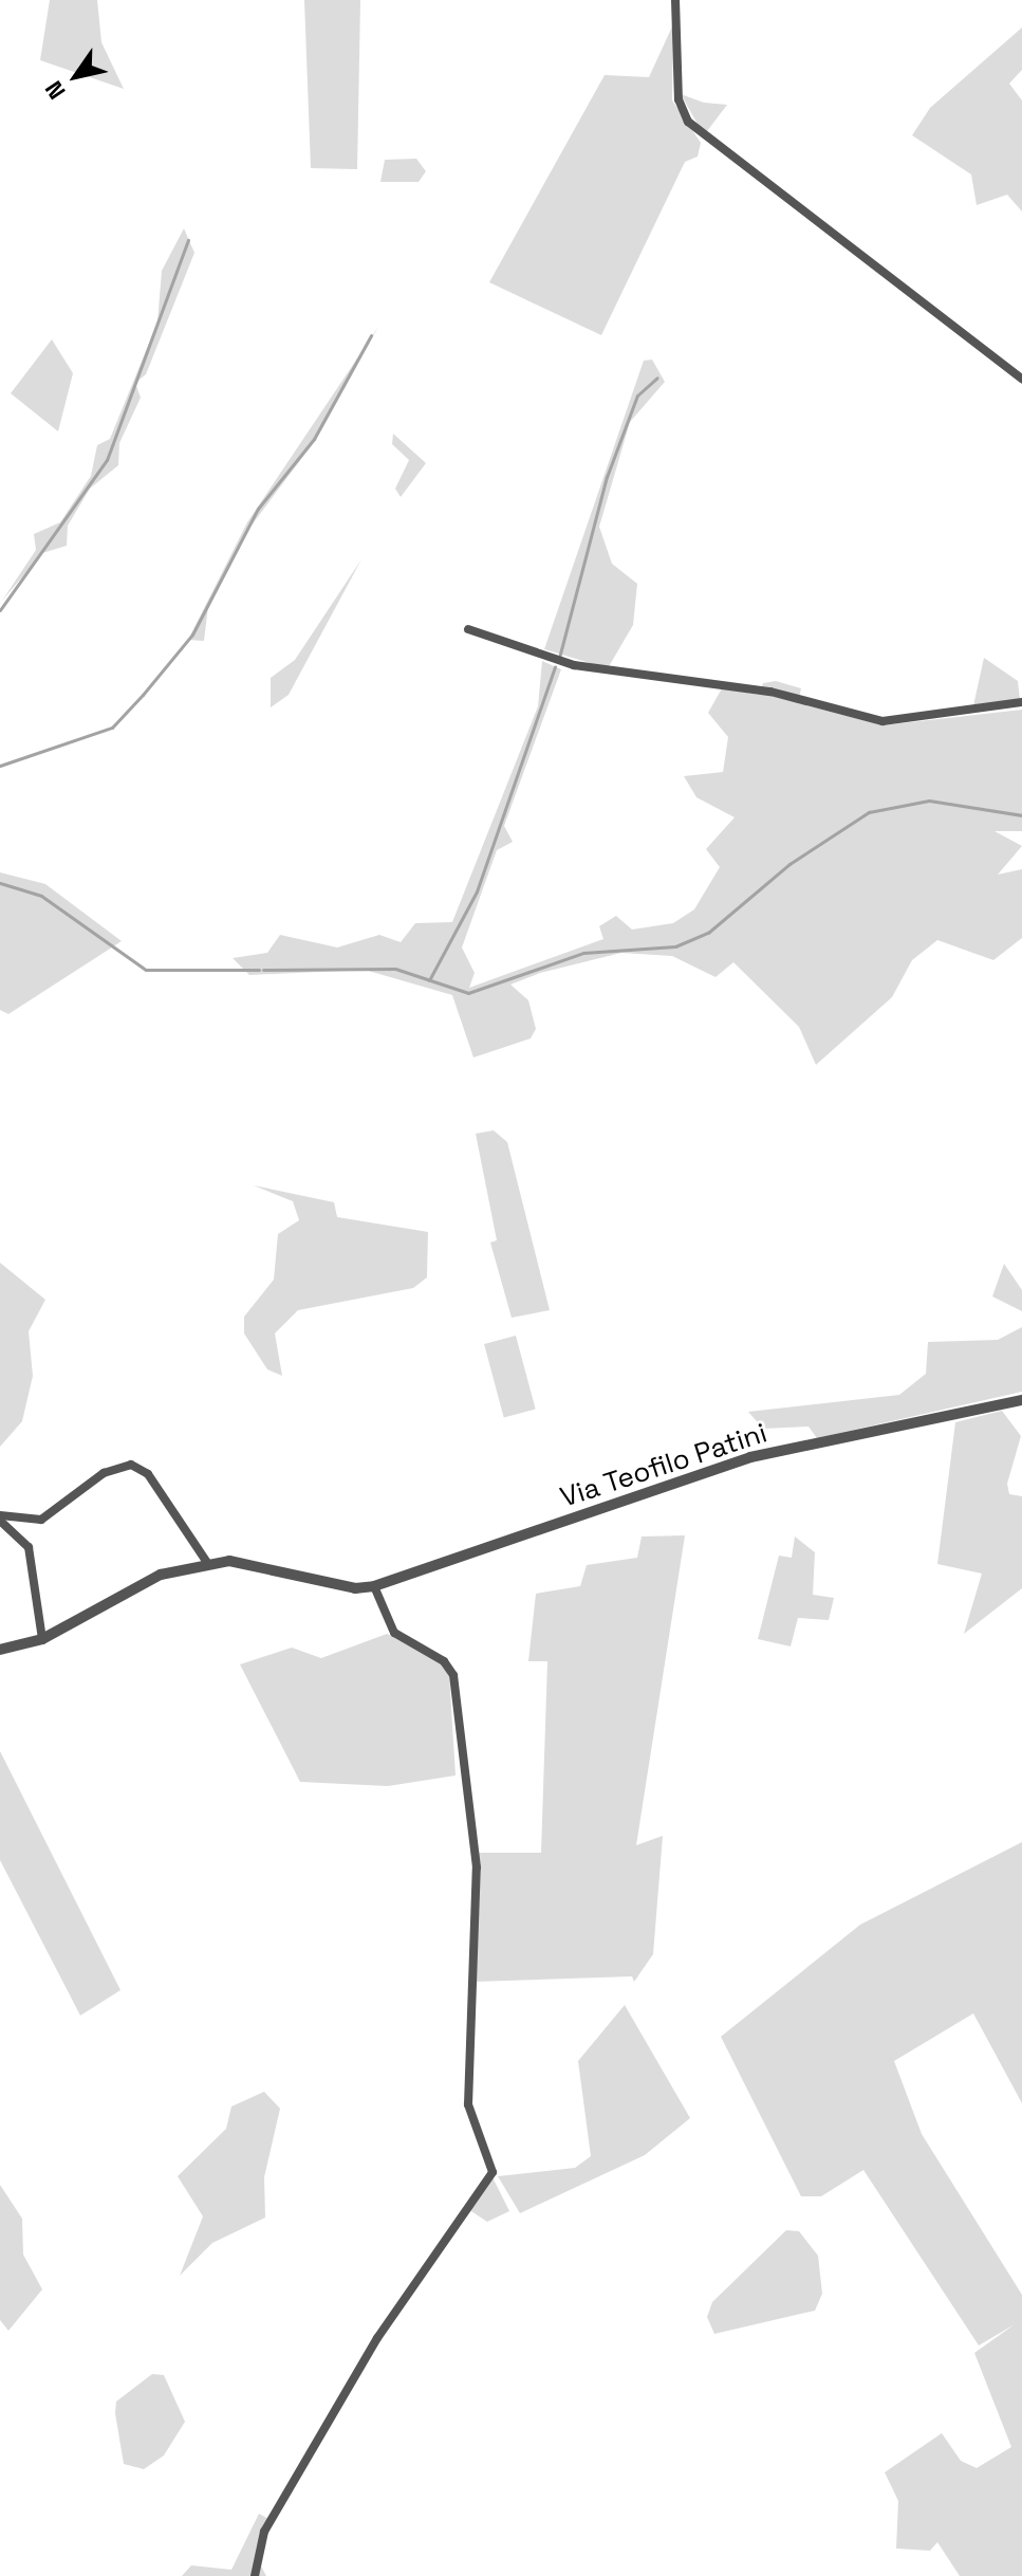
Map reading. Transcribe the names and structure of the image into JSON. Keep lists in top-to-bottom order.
{
  "streets": {
    "street": ["Via Teofilo Patini"]
  },
  "north": "bottom left"
}
